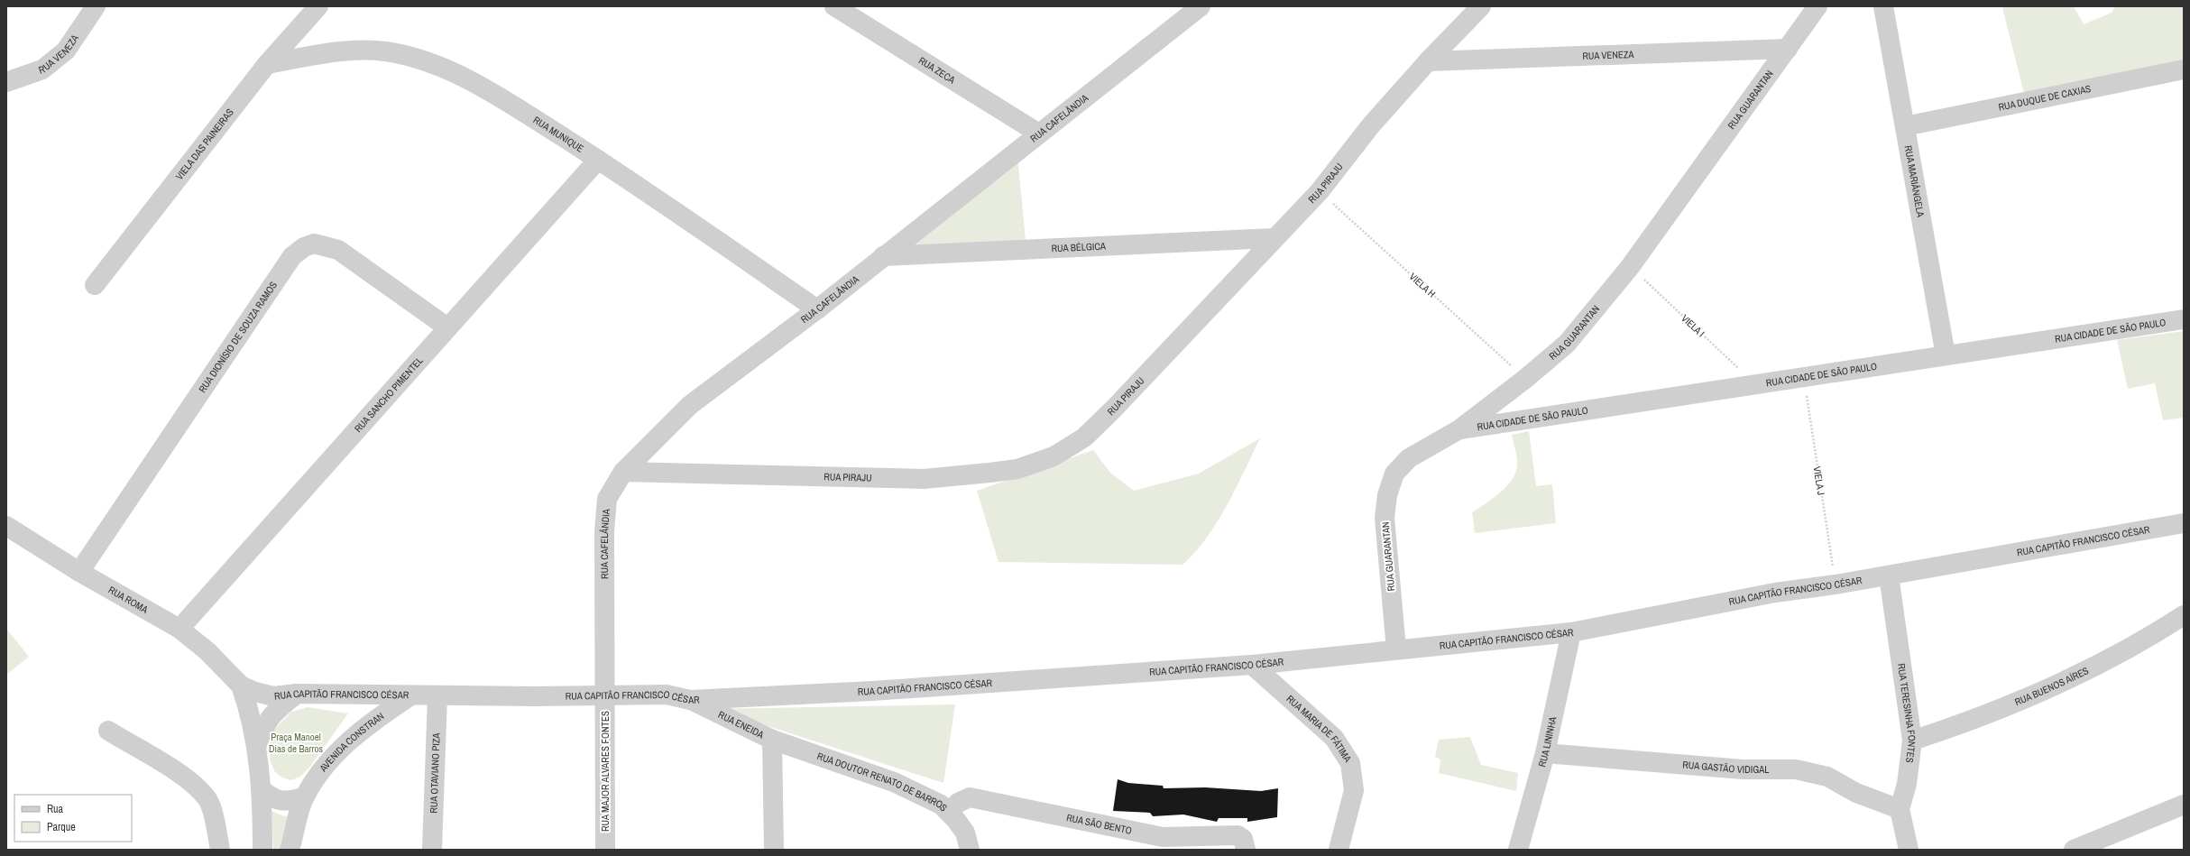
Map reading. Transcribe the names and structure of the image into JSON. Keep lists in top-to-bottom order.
{
  "streets": {
    "street": [
      "RUA VENEZA",
      "RUA ZECA",
      "RUA DUQUE DE CAXIAS",
      "RUA GUARANTAN",
      "RUA CAFELÂNDIA",
      "RUA MUNIQUE",
      "VIELA DAS PAINEIRAS",
      "RUA MARIÂNGELA",
      "RUA PIRAJU",
      "RUA BÉLGICA",
      "RUA CIDADE DE SÃO PAULO",
      "RUA DIONÍSIO DE SOUZA RAMOS",
      "RUA SANCHO PIMENTEL",
      "RUA CAPITÃO FRANCISCO CÉSAR",
      "RUA ROMA",
      "RUA BUENOS AÍRES",
      "RUA TERESINHA FONTES",
      "RUA ENEIDA",
      "RUA MARIA DE FÁTIMA",
      "RUA LININHA",
      "AVENIDA CONSTRAN",
      "RUA GASTÃO VIDIGAL",
      "RUA MAJOR ALVARES FONTES",
      "RUA OTAVIANO PIZA",
      "RUA DOUTOR RENATO DE BARROS",
      "RUA SÃO BENTO"
    ],
    "path": ["VIELA H", "VIELA I", "VIELA J"]
  },
  "crossings": [
    ["RUA VENEZA", "RUA GUARANTAN"],
    ["RUA VENEZA", "RUA PIRAJU"],
    ["RUA ZECA", "RUA CAFELÂNDIA"],
    ["RUA DUQUE DE CAXIAS", "RUA MARIÂNGELA"],
    ["RUA GUARANTAN", "VIELA H"],
    ["RUA GUARANTAN", "VIELA I"],
    ["RUA GUARANTAN", "RUA CIDADE DE SÃO PAULO"],
    ["RUA GUARANTAN", "RUA CAPITÃO FRANCISCO CÉSAR"],
    ["RUA CAFELÂNDIA", "RUA MUNIQUE"],
    ["RUA CAFELÂNDIA", "RUA PIRAJU"],
    ["RUA CAFELÂNDIA", "RUA BÉLGICA"],
    ["RUA CAFELÂNDIA", "RUA MAJOR ALVARES FONTES"],
    ["RUA MUNIQUE", "VIELA DAS PAINEIRAS"],
    ["RUA MUNIQUE", "RUA SANCHO PIMENTEL"],
    ["RUA MARIÂNGELA", "RUA CIDADE DE SÃO PAULO"],
    ["RUA PIRAJU", "RUA BÉLGICA"],
    ["RUA PIRAJU", "VIELA H"],
    ["VIELA I", "RUA CIDADE DE SÃO PAULO"],
    ["RUA CIDADE DE SÃO PAULO", "VIELA J"],
    ["RUA DIONÍSIO DE SOUZA RAMOS", "RUA SANCHO PIMENTEL"],
    ["RUA DIONÍSIO DE SOUZA RAMOS", "RUA ROMA"],
    ["RUA SANCHO PIMENTEL", "RUA ROMA"],
    ["VIELA J", "RUA CAPITÃO FRANCISCO CÉSAR"],
    ["RUA CAPITÃO FRANCISCO CÉSAR", "RUA ROMA"],
    ["RUA CAPITÃO FRANCISCO CÉSAR", "RUA TERESINHA FONTES"],
    ["RUA CAPITÃO FRANCISCO CÉSAR", "RUA ENEIDA"],
    ["RUA CAPITÃO FRANCISCO CÉSAR", "RUA MARIA DE FÁTIMA"],
    ["RUA CAPITÃO FRANCISCO CÉSAR", "RUA LININHA"],
    ["RUA CAPITÃO FRANCISCO CÉSAR", "AVENIDA CONSTRAN"],
    ["RUA CAPITÃO FRANCISCO CÉSAR", "RUA MAJOR ALVARES FONTES"],
    ["RUA CAPITÃO FRANCISCO CÉSAR", "RUA OTAVIANO PIZA"],
    ["RUA BUENOS AÍRES", "RUA TERESINHA FONTES"],
    ["RUA TERESINHA FONTES", "RUA GASTÃO VIDIGAL"],
    ["RUA ENEIDA", "RUA DOUTOR RENATO DE BARROS"],
    ["RUA LININHA", "RUA GASTÃO VIDIGAL"],
    ["RUA DOUTOR RENATO DE BARROS", "RUA SÃO BENTO"]
  ],
  "parks": ["Praça Manoel Dias de Barros"],
  "legend": ["Rua", "Parque"]
}
